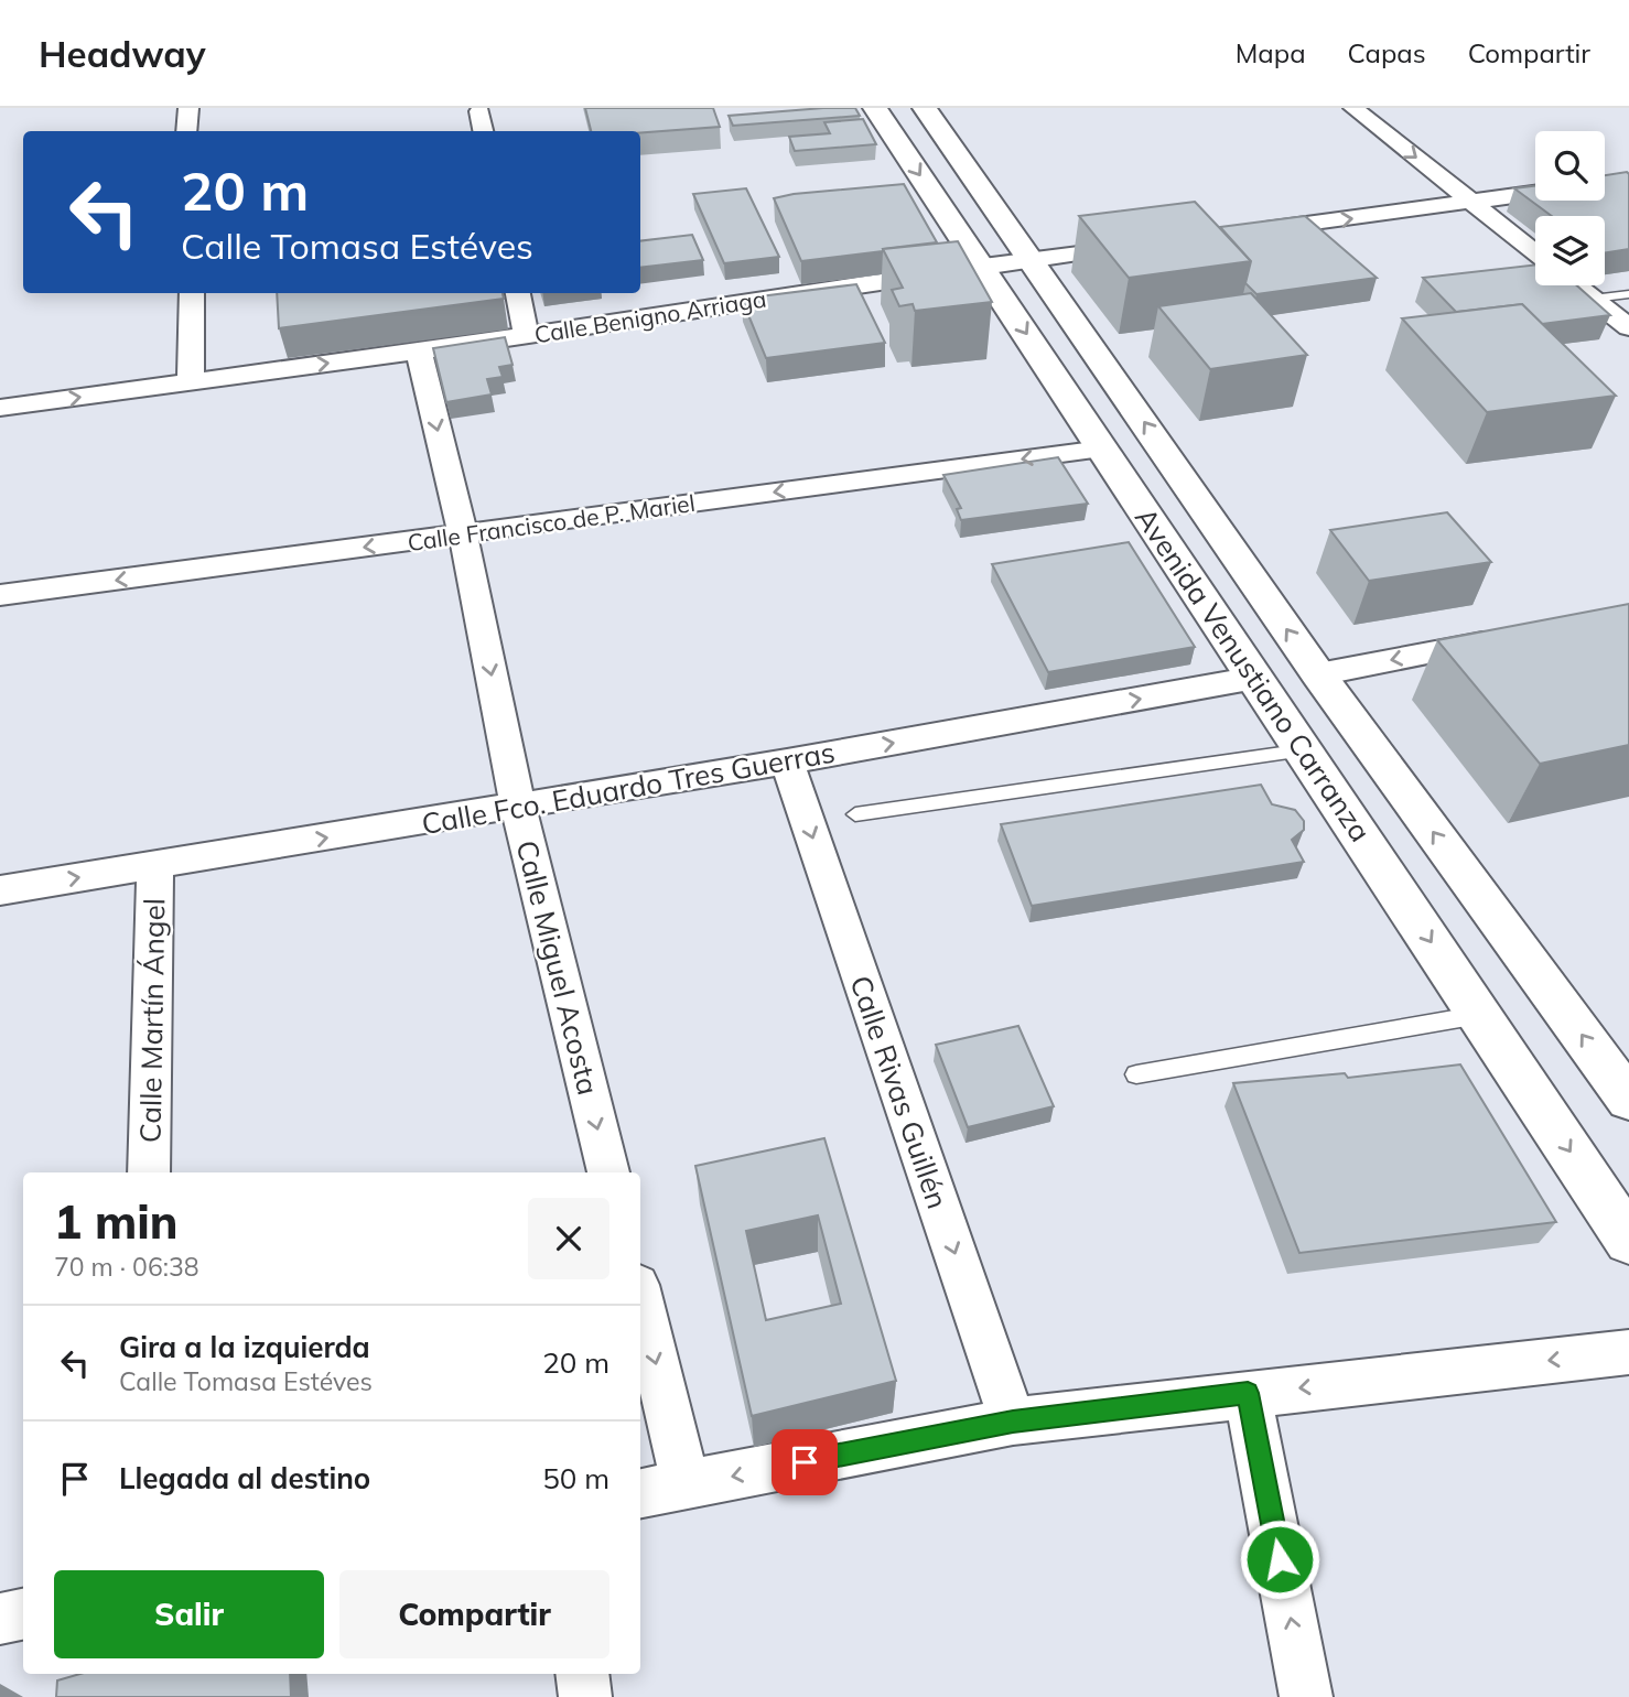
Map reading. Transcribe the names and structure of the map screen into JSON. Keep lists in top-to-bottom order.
{
  "streets": {
    "main road": ["Avenida Venustiano Carranza"],
    "street": [
      "Calle Benigno Arriaga",
      "Calle Francisco de P. Mariel",
      "Calle Fco. Eduardo Tres Guerras",
      "Calle Miguel Acosta",
      "Calle Martín Ángel",
      "Calle Rivas Guillén"
    ]
  },
  "crossings": [
    ["Calle Benigno Arriaga", "Avenida Venustiano Carranza"],
    ["Calle Benigno Arriaga", "Calle Miguel Acosta"],
    ["Calle Francisco de P. Mariel", "Avenida Venustiano Carranza"],
    ["Calle Francisco de P. Mariel", "Calle Miguel Acosta"],
    ["Avenida Venustiano Carranza", "Calle Fco. Eduardo Tres Guerras"],
    ["Calle Fco. Eduardo Tres Guerras", "Calle Miguel Acosta"],
    ["Calle Fco. Eduardo Tres Guerras", "Calle Martín Ángel"],
    ["Calle Fco. Eduardo Tres Guerras", "Calle Rivas Guillén"]
  ],
  "one_way": [
    "Calle Benigno Arriaga",
    "Calle Francisco de P. Mariel",
    "Calle Fco. Eduardo Tres Guerras",
    "Calle Miguel Acosta",
    "Calle Rivas Guillén"
  ],
  "page": {
    "header": "Headway",
    "nav": ["Mapa", "Capas", "Compartir"],
    "turn": ["20 m", "Calle Tomasa Estéves"],
    "heading": ["1 min", "70 m · 06:38"],
    "list": [
      {
        "name": "Gira a la izquierda",
        "note": "Calle Tomasa Estéves",
        "value": "20 m"
      },
      {
        "name": "Llegada al destino",
        "value": "50 m"
      }
    ],
    "buttons": ["Salir", "Compartir"]
  }
}
